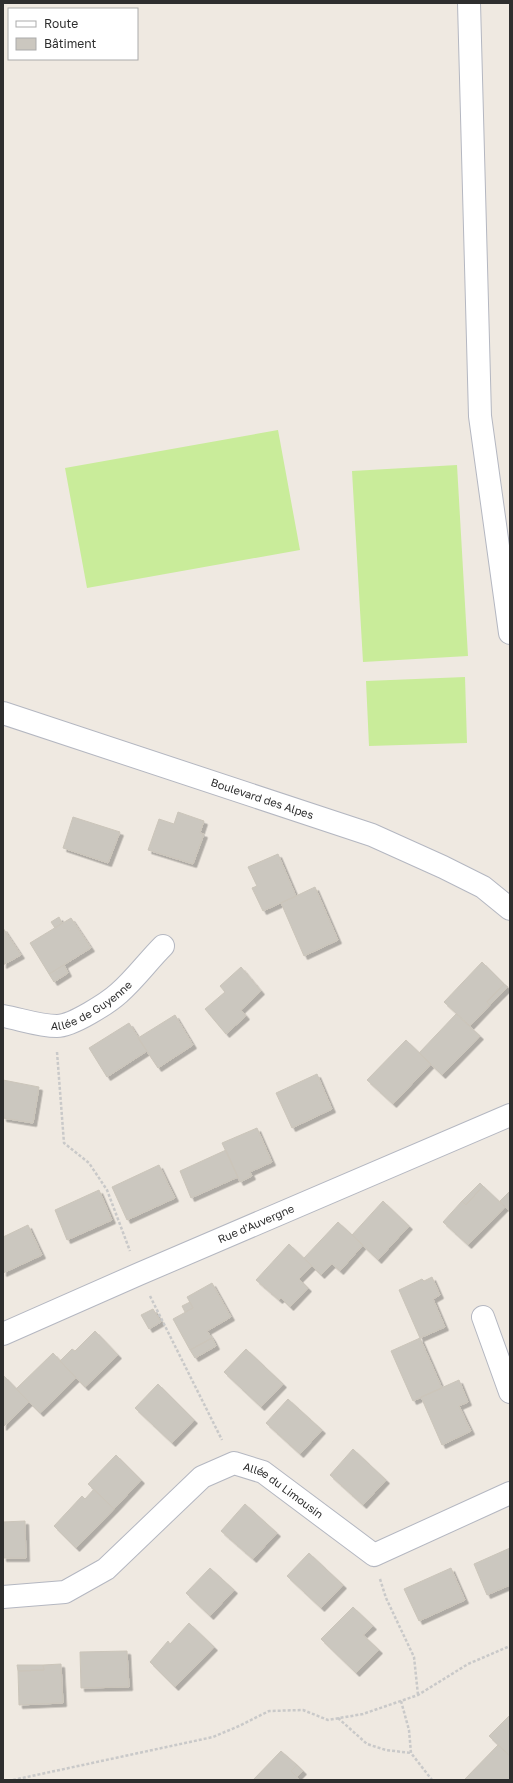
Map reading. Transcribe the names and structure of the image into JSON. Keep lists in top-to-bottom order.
{
  "streets": {
    "street": [
      "Boulevard des Alpes",
      "Allée de Guyenne",
      "Rue d'Auvergne",
      "Allée du Limousin"
    ]
  },
  "legend": ["Route", "Bâtiment"]
}
